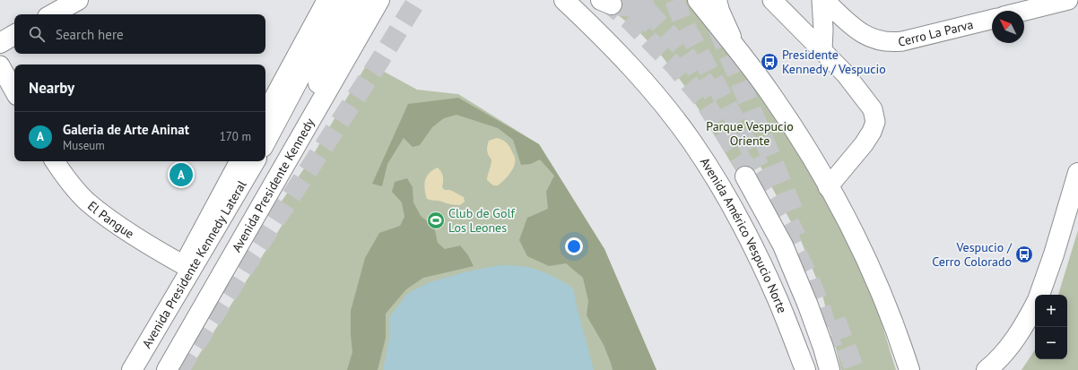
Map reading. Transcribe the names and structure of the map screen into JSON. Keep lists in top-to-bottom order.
{
  "streets": {
    "main road": ["Avenida Presidente Kennedy", "Avenida Américo Vespucio Norte", "Avenida Presidente Kennedy Lateral"],
    "street": ["Cerro La Parva", "El Pangue"]
  },
  "crossings": [
    ["El Pangue", "Avenida Presidente Kennedy Lateral"]
  ],
  "parks": ["Parque Vespucio Oriente"],
  "places": {
    "bus stop": ["Presidente Kennedy / Vespucio", "Vespucio / Cerro Colorado"],
    "sports": ["Club de Golf Los Leones"]
  },
  "north": "top left",
  "page": {
    "search": "Search here",
    "heading": "Nearby",
    "list": [
      {
        "mark": "A",
        "name": "Galeria de Arte Aninat",
        "note": "Museum",
        "value": "170 m"
      }
    ],
    "pins": "A",
    "map_buttons": ["+", "−"]
  }
}
